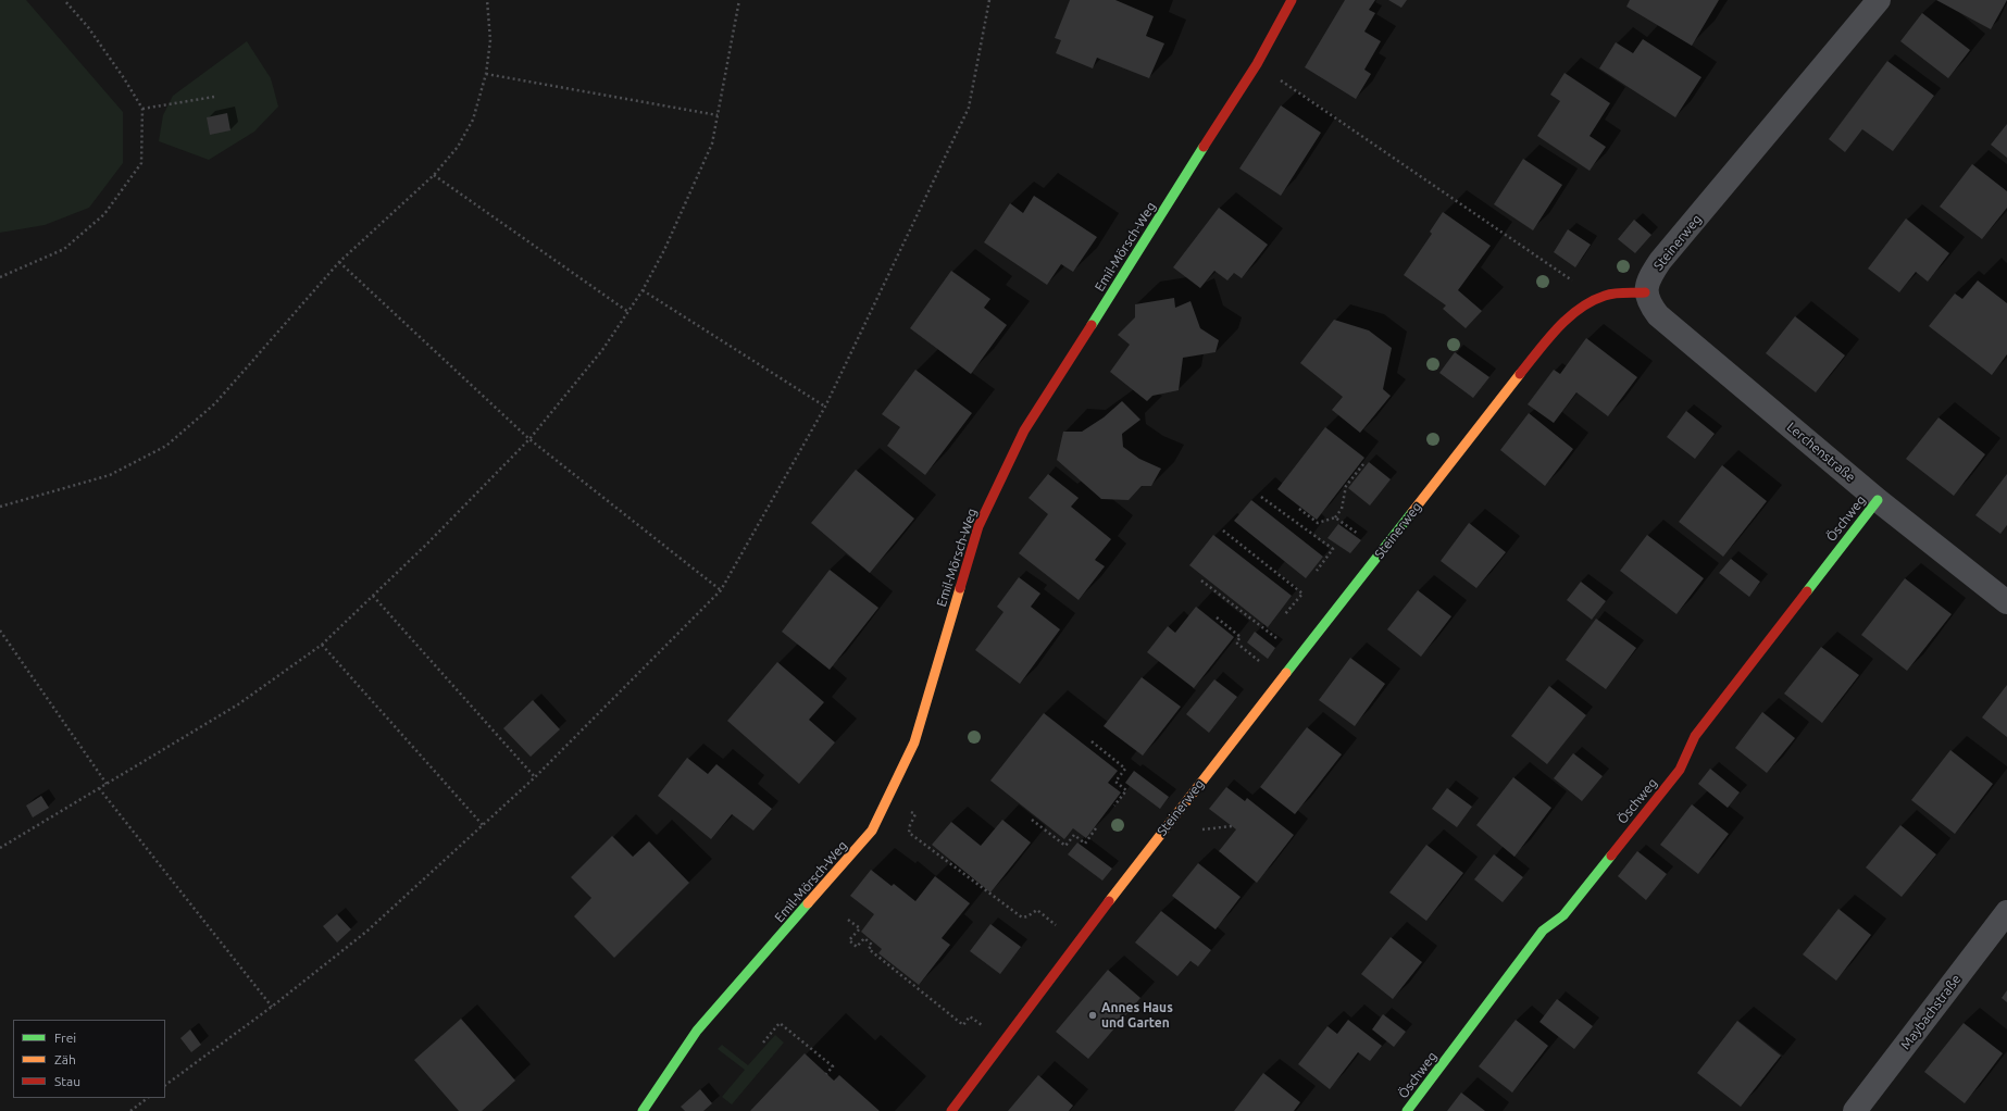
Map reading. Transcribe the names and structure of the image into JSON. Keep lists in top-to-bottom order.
{
  "streets": {
    "street": [
      "Steinerweg",
      "Emil-Mörsch-Weg",
      "Lerchenstraße",
      "Öschweg",
      "Maybachstraße"
    ]
  },
  "crossings": [
    ["Steinerweg", "Lerchenstraße"],
    ["Lerchenstraße", "Öschweg"]
  ],
  "places": ["Annes Haus und Garten"],
  "legend": ["Frei", "Zäh", "Stau"]
}
